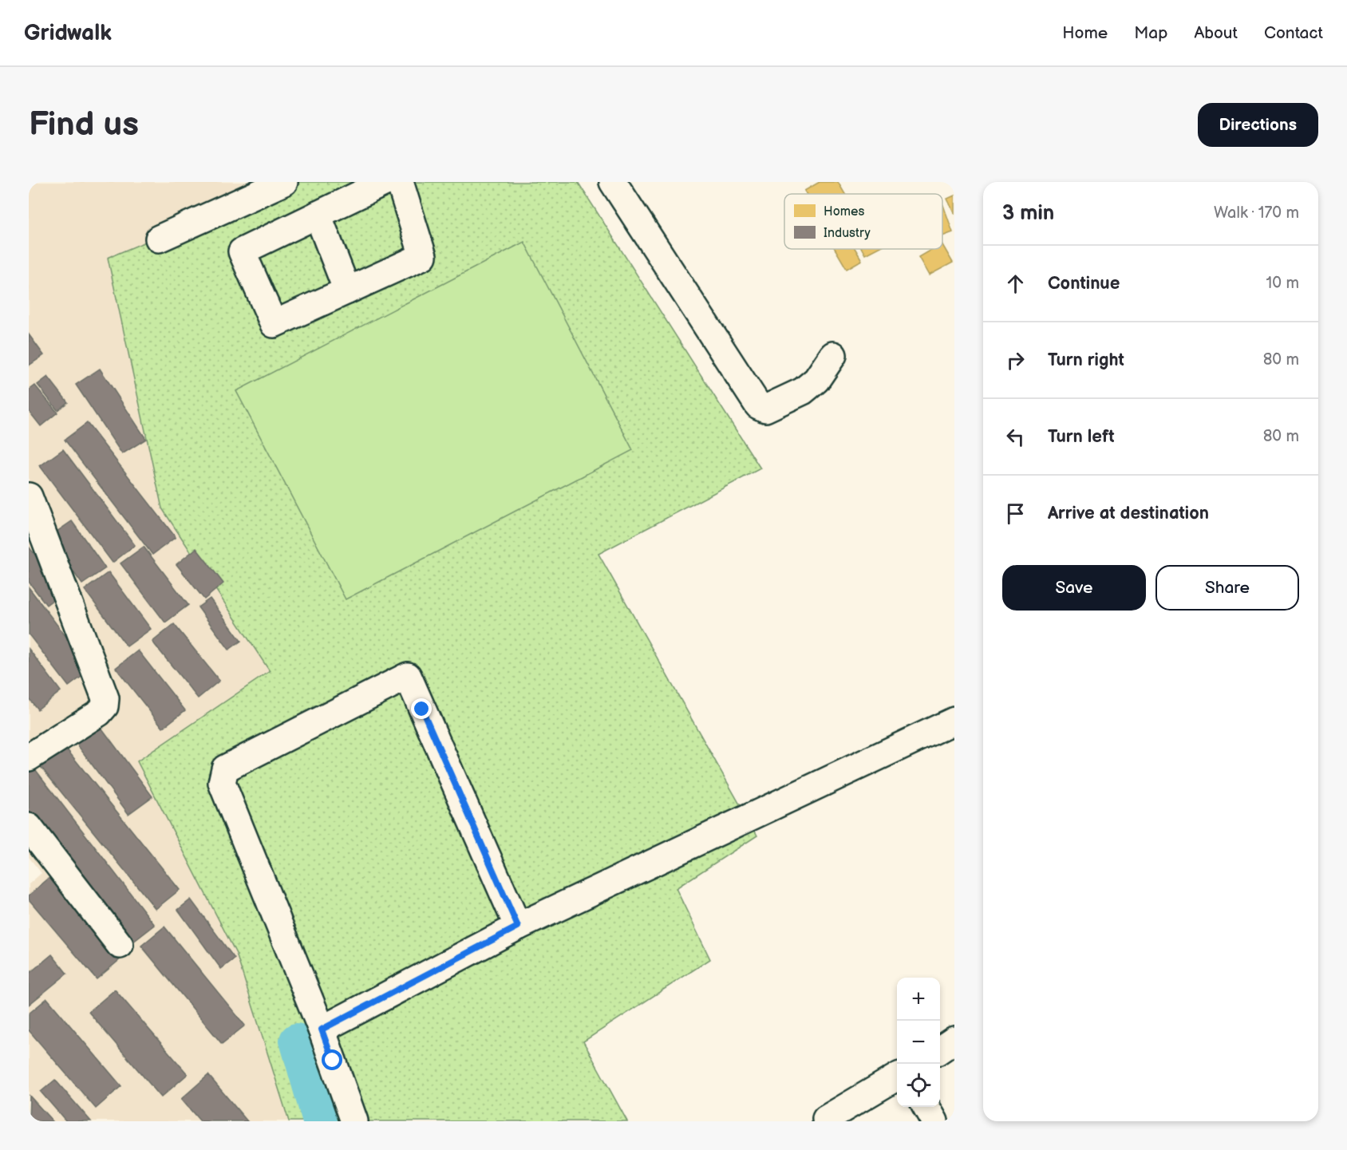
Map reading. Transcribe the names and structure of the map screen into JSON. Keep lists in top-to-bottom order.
{
  "legend": ["Homes", "Industry"],
  "page": {
    "header": "Gridwalk",
    "nav": [
      "Home",
      "Map",
      "About",
      "Contact"
    ],
    "buttons": [
      "Directions",
      ["Save", "Share"]
    ],
    "title": "Find us",
    "heading": ["3 min", "Walk · 170 m"],
    "list": [
      ["Continue", "10 m"],
      ["Turn right", "80 m"],
      ["Turn left", "80 m"],
      "Arrive at destination"
    ],
    "map_buttons": ["+", "−"]
  }
}
